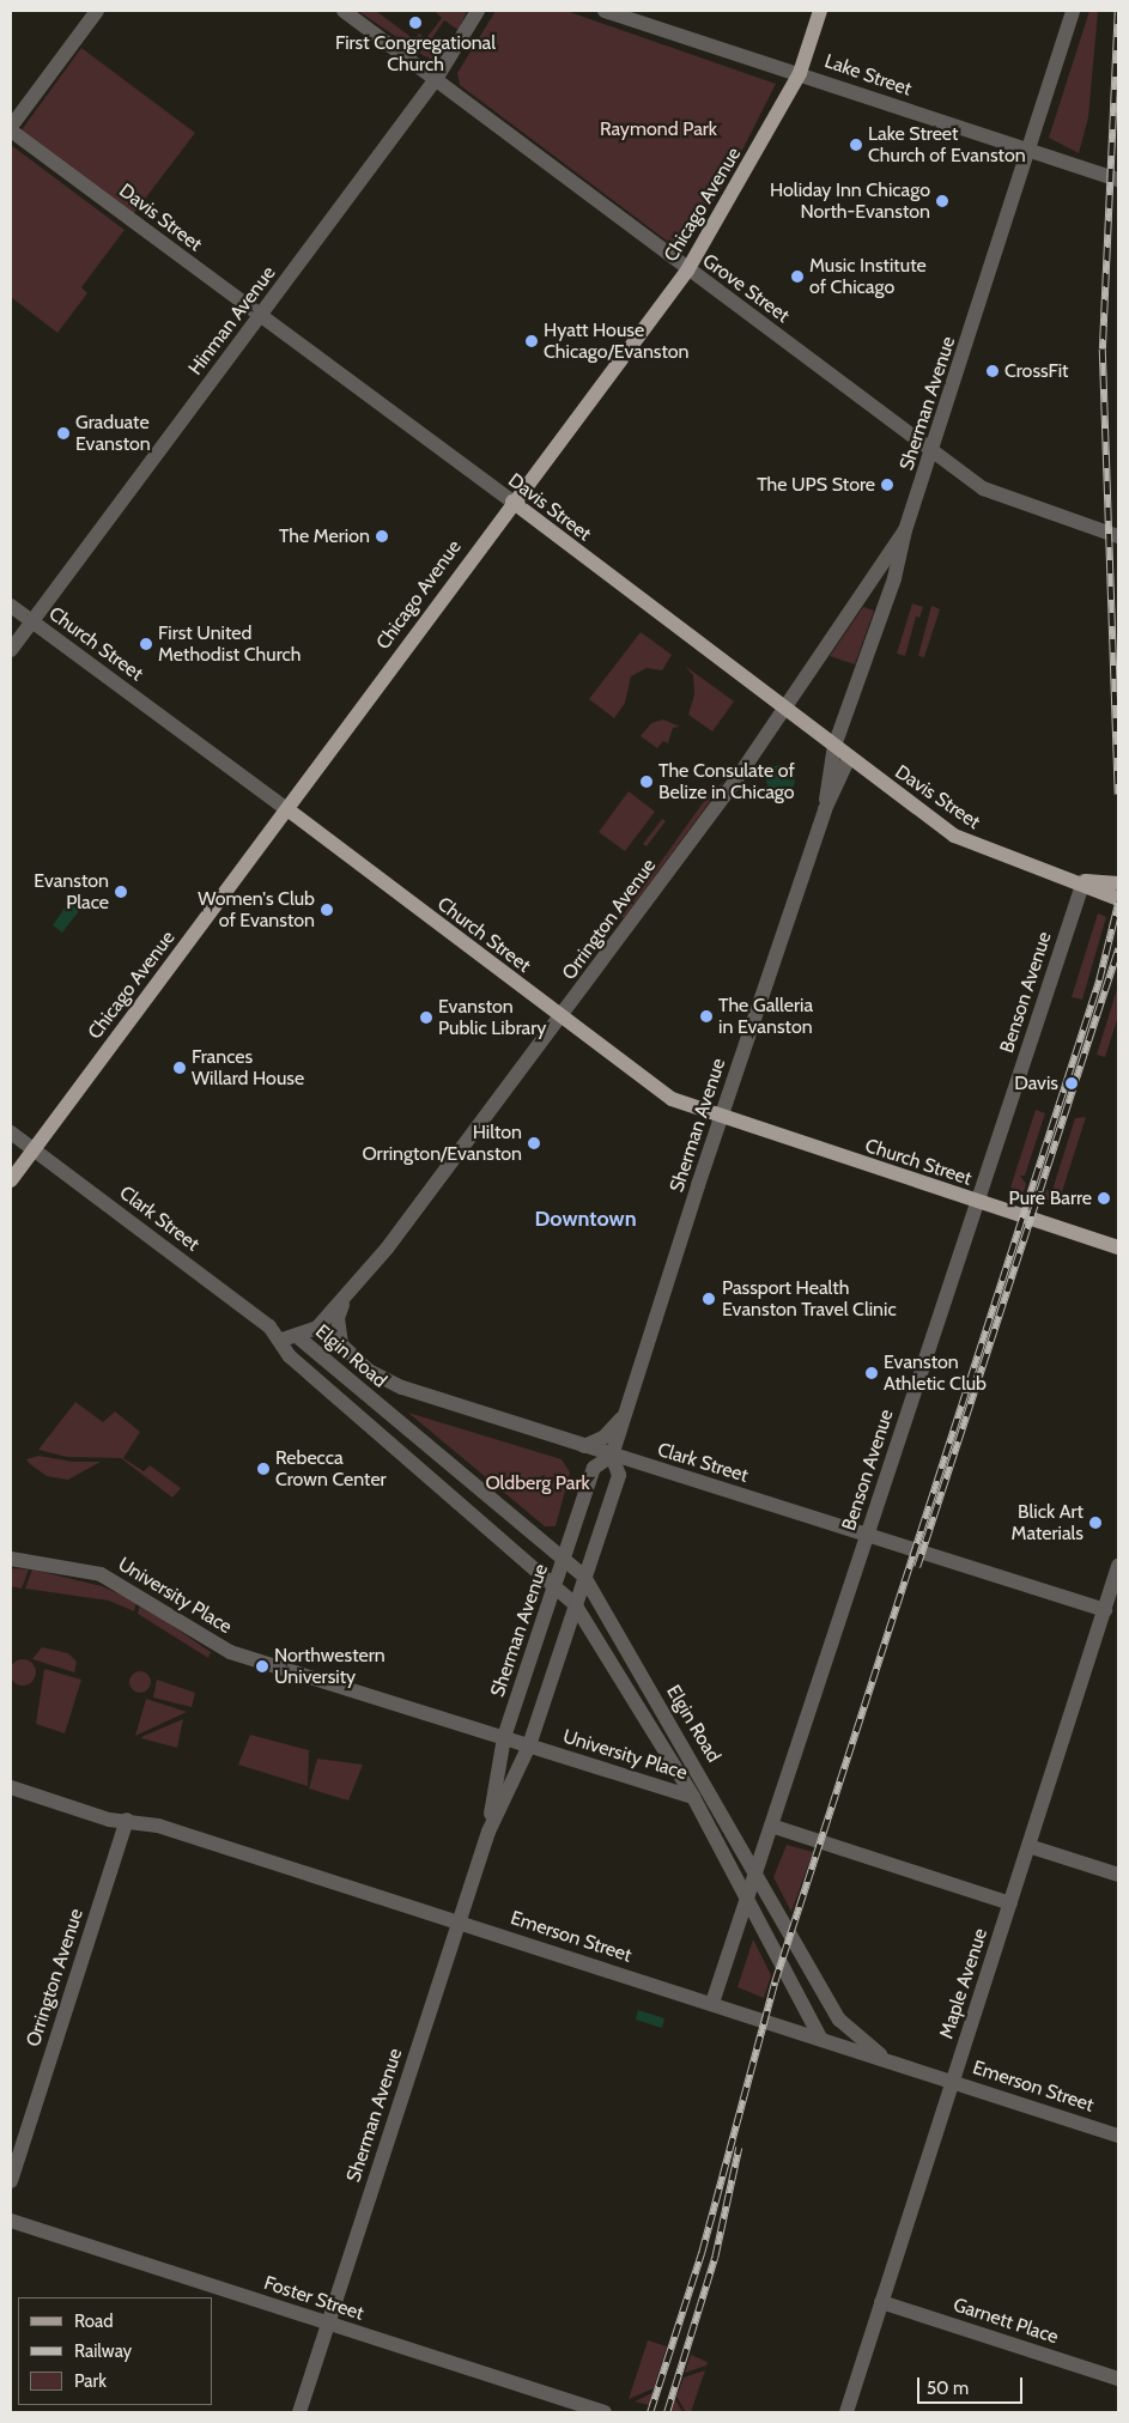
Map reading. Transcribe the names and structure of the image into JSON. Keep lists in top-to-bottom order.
{
  "streets": {
    "main road": ["Chicago Avenue", "Davis Street", "Church Street"],
    "street": [
      "Lake Street",
      "Grove Street",
      "Hinman Avenue",
      "Sherman Avenue",
      "Orrington Avenue",
      "Benson Avenue",
      "Clark Street",
      "Elgin Road",
      "University Place",
      "Emerson Street",
      "Maple Avenue",
      "Foster Street",
      "Garnett Place"
    ]
  },
  "crossings": [
    ["Lake Street", "Chicago Avenue"],
    ["Lake Street", "Sherman Avenue"],
    ["Chicago Avenue", "Davis Street"],
    ["Chicago Avenue", "Grove Street"],
    ["Chicago Avenue", "Church Street"],
    ["Chicago Avenue", "Clark Street"],
    ["Davis Street", "Hinman Avenue"],
    ["Davis Street", "Sherman Avenue"],
    ["Davis Street", "Orrington Avenue"],
    ["Davis Street", "Benson Avenue"],
    ["Grove Street", "Hinman Avenue"],
    ["Grove Street", "Sherman Avenue"],
    ["Hinman Avenue", "Church Street"],
    ["Sherman Avenue", "Church Street"],
    ["Sherman Avenue", "Orrington Avenue"],
    ["Sherman Avenue", "Clark Street"],
    ["Sherman Avenue", "Elgin Road"],
    ["Sherman Avenue", "University Place"],
    ["Sherman Avenue", "Emerson Street"],
    ["Sherman Avenue", "Foster Street"],
    ["Church Street", "Orrington Avenue"],
    ["Church Street", "Benson Avenue"],
    ["Orrington Avenue", "Clark Street"],
    ["Orrington Avenue", "Elgin Road"],
    ["Orrington Avenue", "Emerson Street"],
    ["Benson Avenue", "Clark Street"],
    ["Benson Avenue", "Elgin Road"],
    ["Benson Avenue", "Emerson Street"],
    ["Clark Street", "Elgin Road"],
    ["Clark Street", "Maple Avenue"],
    ["Elgin Road", "University Place"],
    ["Elgin Road", "Emerson Street"],
    ["Emerson Street", "Maple Avenue"],
    ["Maple Avenue", "Garnett Place"]
  ],
  "districts": ["Downtown"],
  "parks": ["Raymond Park", "Oldberg Park"],
  "places": [
    "First Congregational Church",
    "Lake Street Church of Evanston",
    "Holiday Inn Chicago North-Evanston",
    "Music Institute of Chicago",
    "Hyatt House Chicago/Evanston",
    "CrossFit",
    "Graduate Evanston",
    "The UPS Store",
    "The Merion",
    "First United Methodist Church",
    "The Consulate of Belize in Chicago",
    "Evanston Place",
    "Women's Club of Evanston",
    "The Galleria in Evanston",
    "Evanston Public Library",
    "Frances Willard House",
    "Davis",
    "Hilton Orrington/Evanston",
    "Pure Barre",
    "Passport Health Evanston Travel Clinic",
    "Evanston Athletic Club",
    "Rebecca Crown Center",
    "Blick Art Materials",
    "Northwestern University"
  ],
  "legend": ["Road", "Railway", "Park"],
  "scale_bar": "50 m"
}
